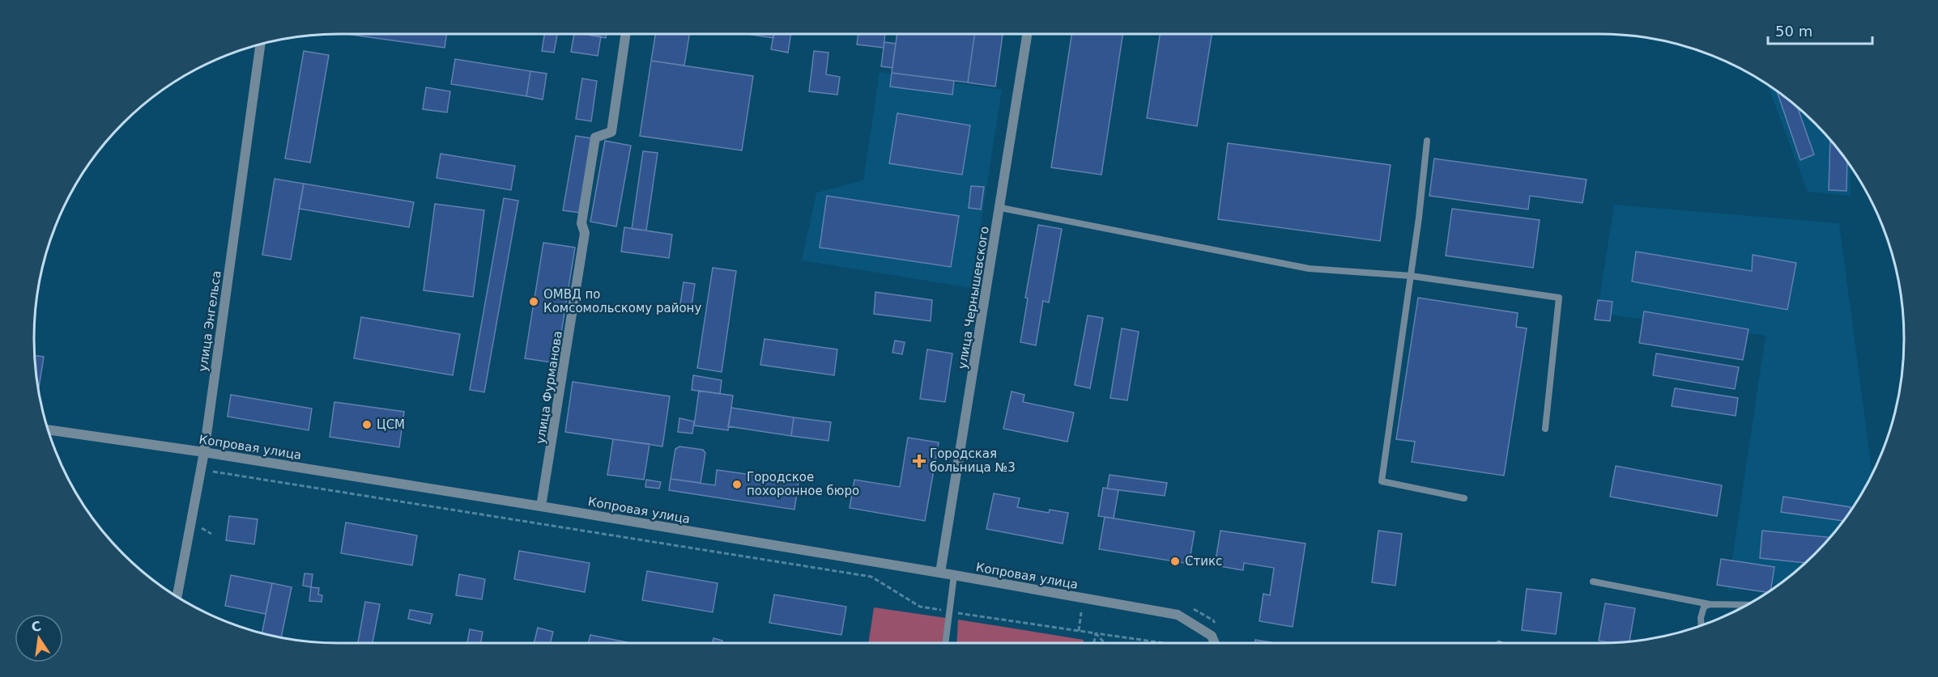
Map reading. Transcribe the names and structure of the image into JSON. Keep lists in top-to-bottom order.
{
  "streets": {
    "street": [
      "улица Чернышевского",
      "улица Энгельса",
      "улица Фурманова",
      "Копровая улица"
    ]
  },
  "crossings": [
    ["улица Чернышевского", "Копровая улица"],
    ["улица Энгельса", "Копровая улица"],
    ["улица Фурманова", "Копровая улица"]
  ],
  "places": {
    "other": [
      "ОМВД по Комсомольскому району",
      "ЦСМ",
      "Городское похоронное бюро",
      "Стикс"
    ],
    "health": ["Городская больница №3"]
  },
  "scale_bar": "50 m",
  "north": "top"
}
